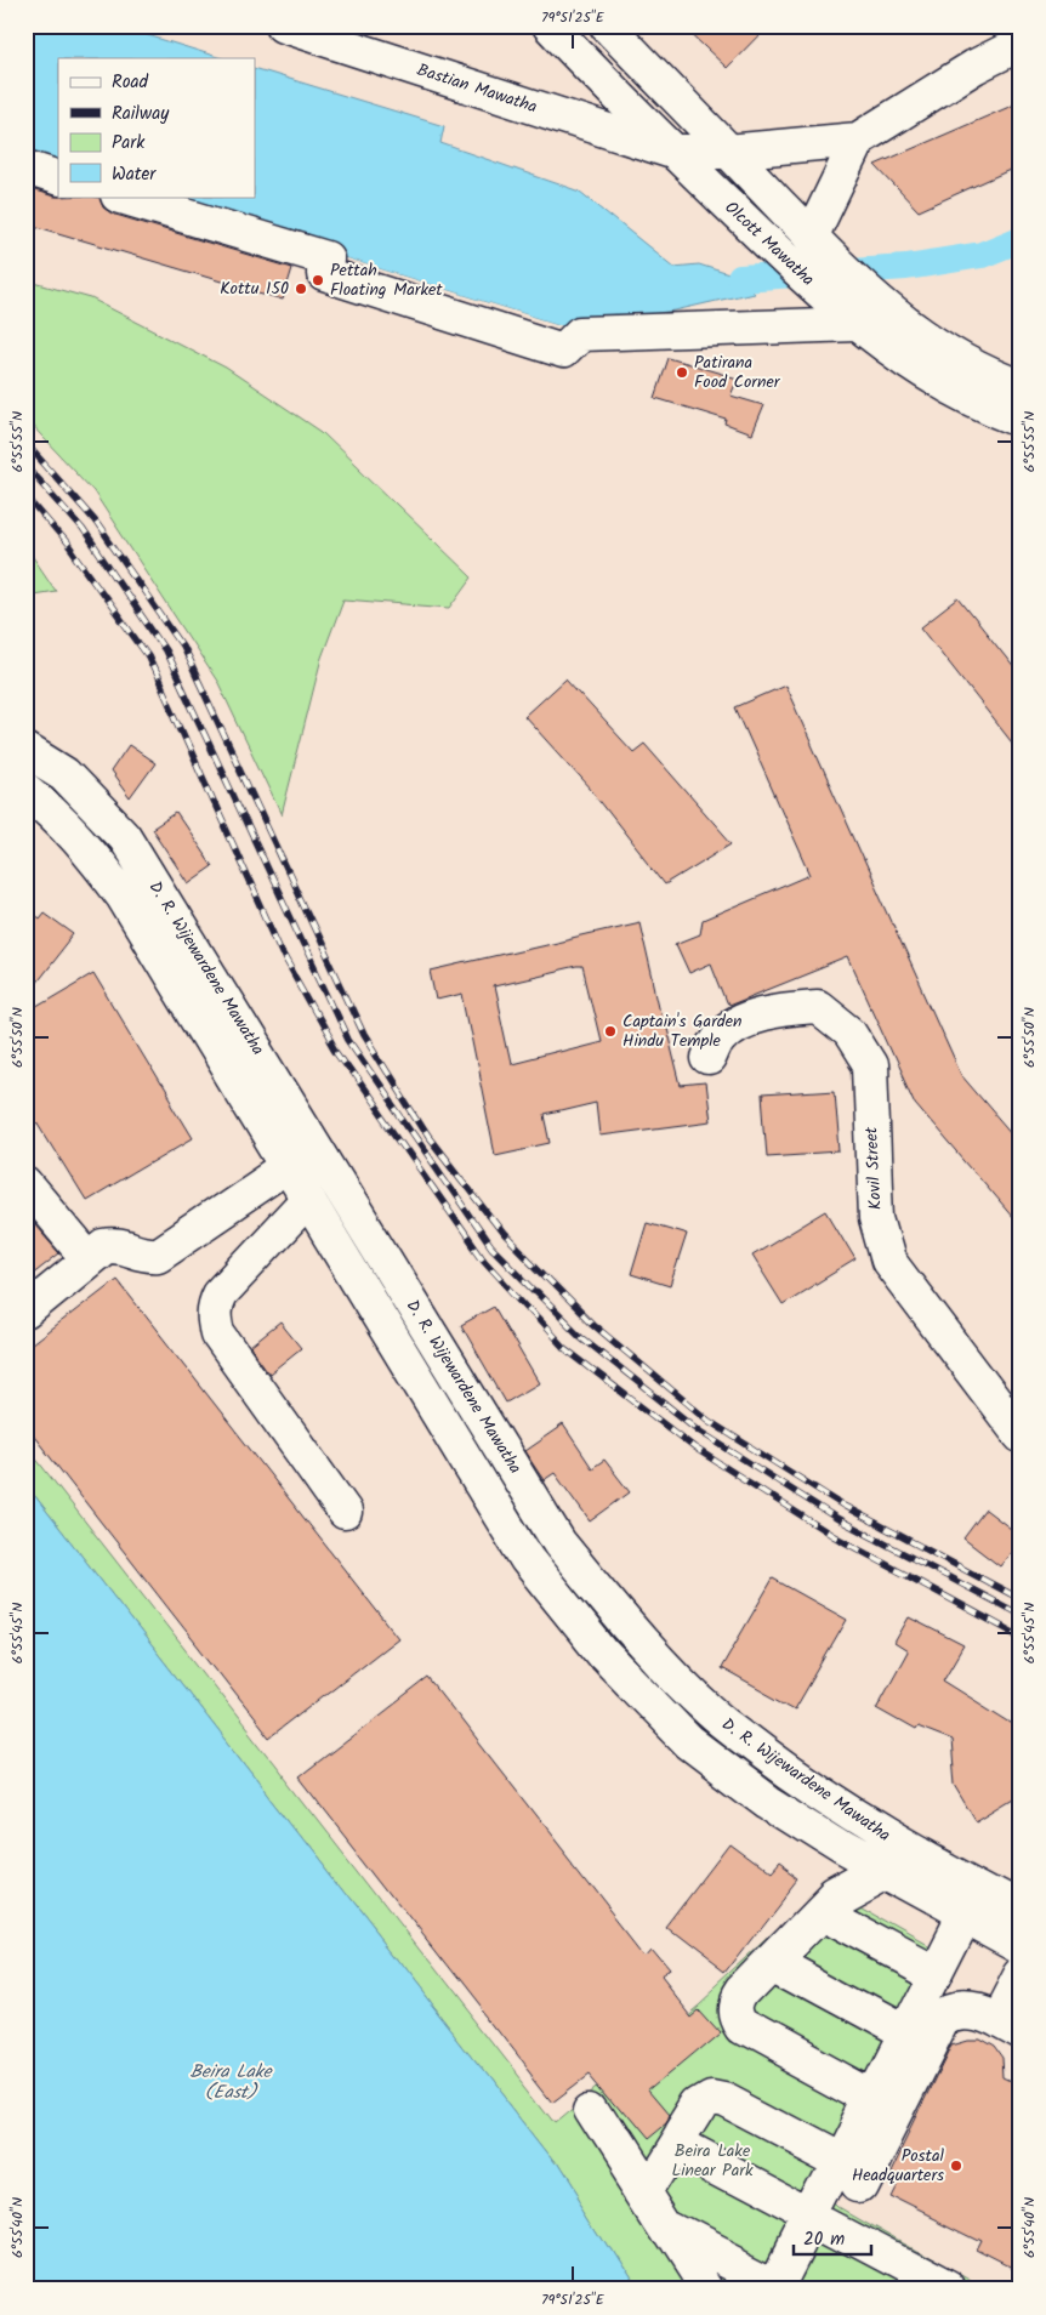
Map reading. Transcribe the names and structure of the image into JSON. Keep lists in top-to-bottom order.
{
  "streets": {
    "main road": [
      "Bastian Mawatha",
      "Olcott Mawatha",
      "D. R. Wijewardene Mawatha",
      "Kovil Street"
    ]
  },
  "crossings": [
    ["Bastian Mawatha", "Olcott Mawatha"]
  ],
  "water": ["Beira Lake (East)"],
  "parks": ["Beira Lake Linear Park"],
  "places": [
    "Pettah Floating Market",
    "Kottu 150",
    "Patirana Food Corner",
    "Captain's Garden Hindu Temple",
    "Postal Headquarters"
  ],
  "legend": [
    "Road",
    "Railway",
    "Park",
    "Water"
  ],
  "scale_bar": "20 m",
  "coordinates": [
    "79°51'25\"E",
    "6°55'55\"N",
    "6°55'50\"N",
    "6°55'45\"N",
    "6°55'40\"N"
  ]
}
